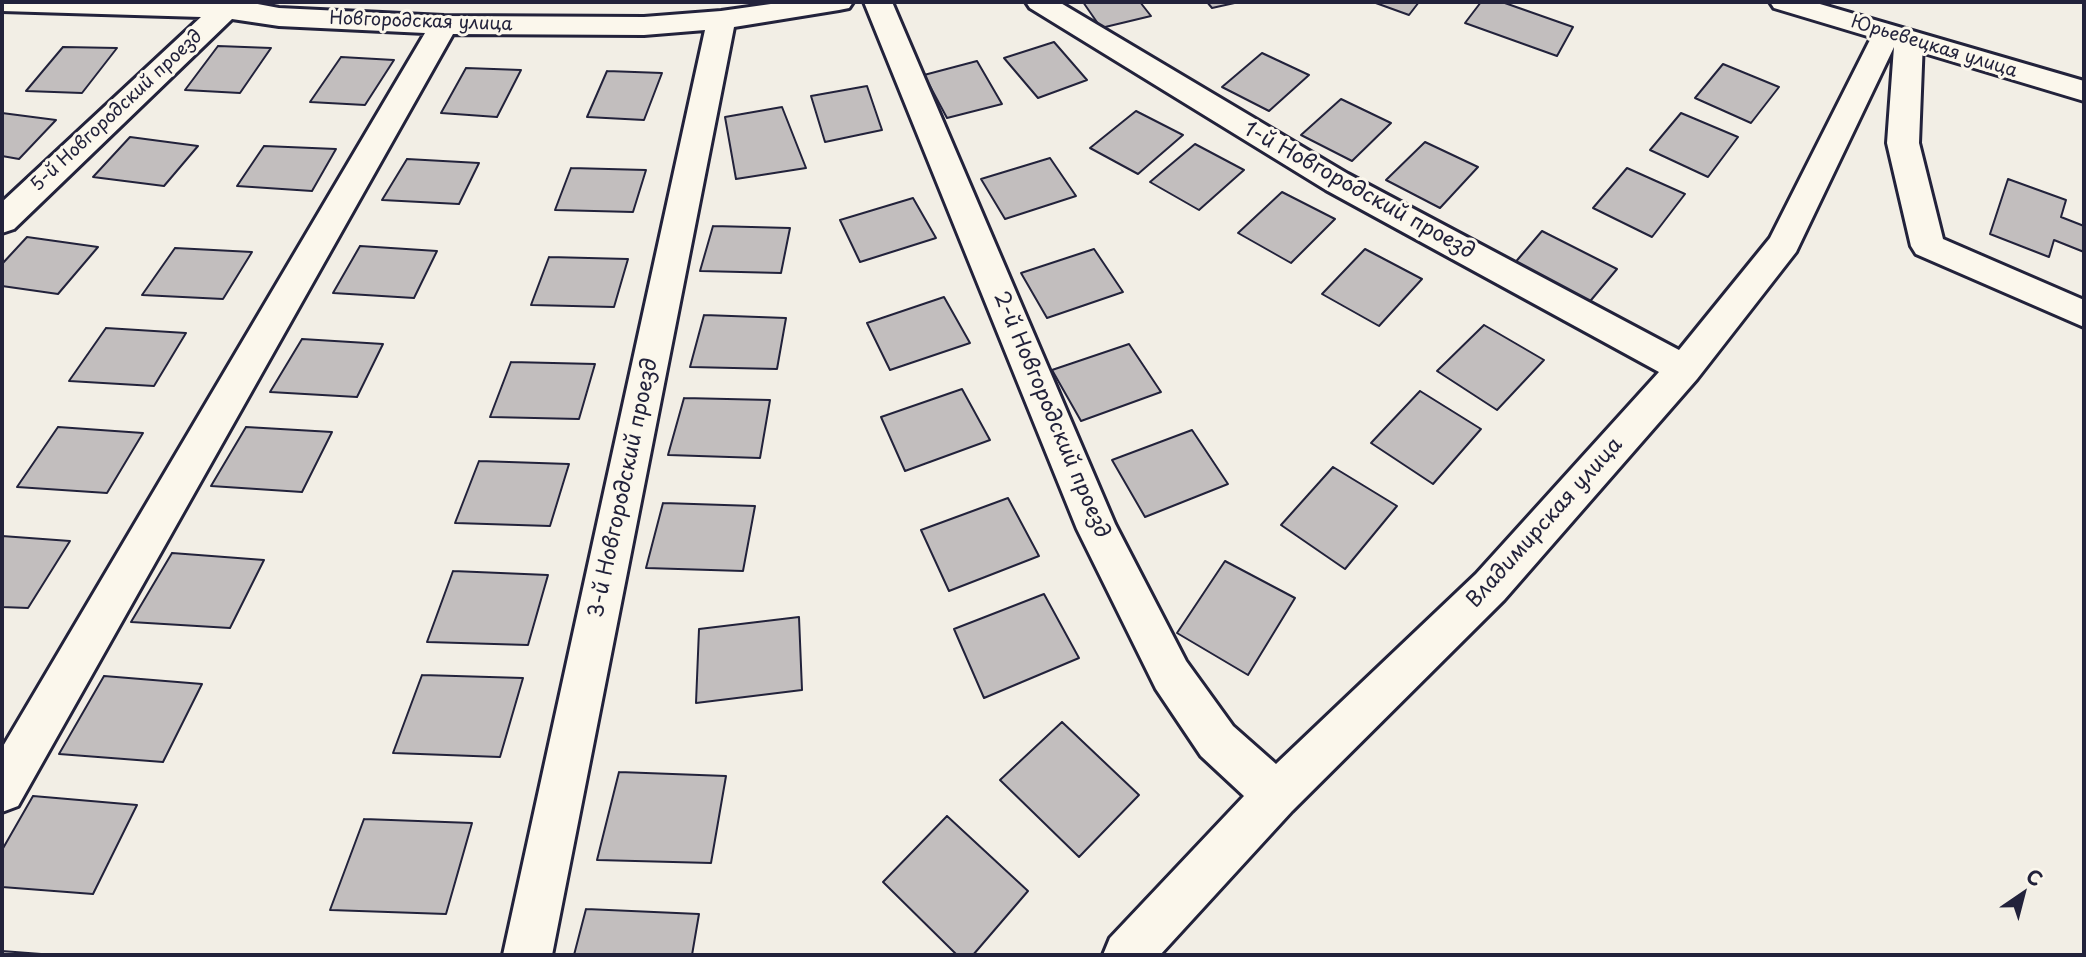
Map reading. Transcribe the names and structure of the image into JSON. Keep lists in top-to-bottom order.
{
  "streets": {
    "street": [
      "Новгородская улица",
      "Юрьевецкая улица",
      "5-й Новгородский проезд",
      "1-й Новгородский проезд",
      "2-й Новгородский проезд",
      "3-й Новгородский проезд",
      "Владимирская улица"
    ]
  },
  "crossings": [
    ["Новгородская улица", "5-й Новгородский проезд"],
    ["Новгородская улица", "3-й Новгородский проезд"],
    ["Юрьевецкая улица", "Владимирская улица"],
    ["1-й Новгородский проезд", "Владимирская улица"],
    ["2-й Новгородский проезд", "Владимирская улица"]
  ],
  "north": "top right"
}
